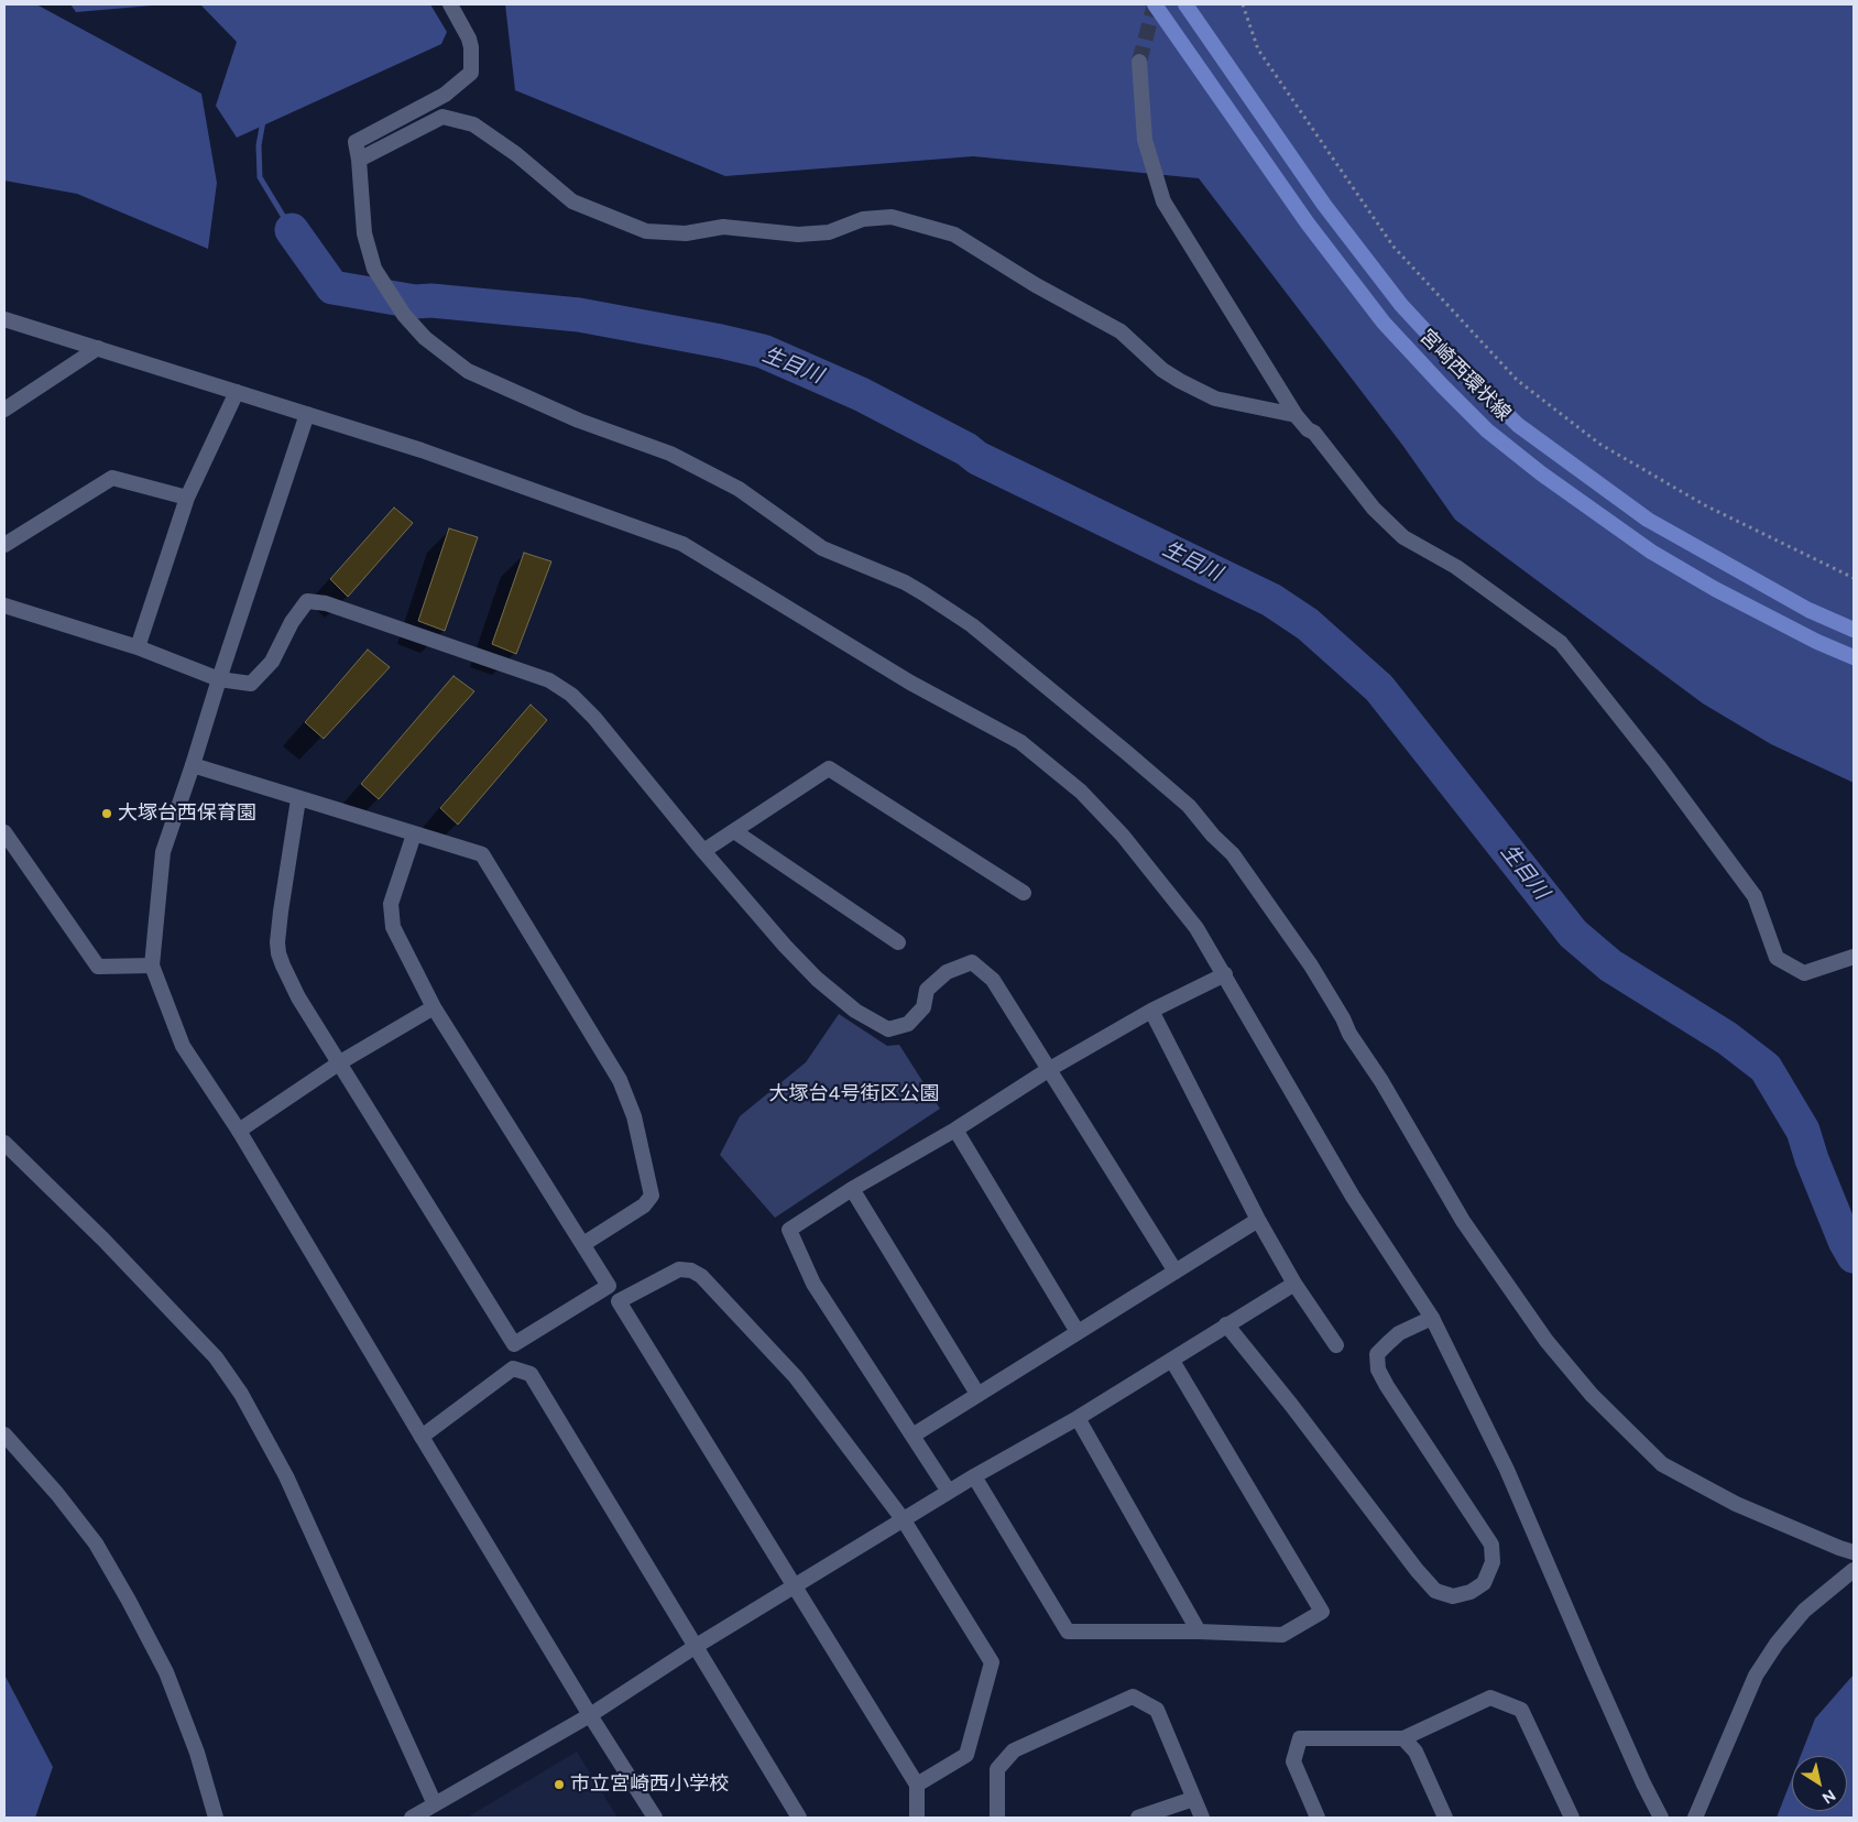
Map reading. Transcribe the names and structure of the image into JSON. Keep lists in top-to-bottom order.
{
  "streets": {
    "main road": ["宮崎西環状線"]
  },
  "water": ["生目川"],
  "parks": ["大塚台4号街区公園"],
  "places": ["大塚台西保育園", "市立宮崎西小学校"],
  "north": "bottom right"
}
